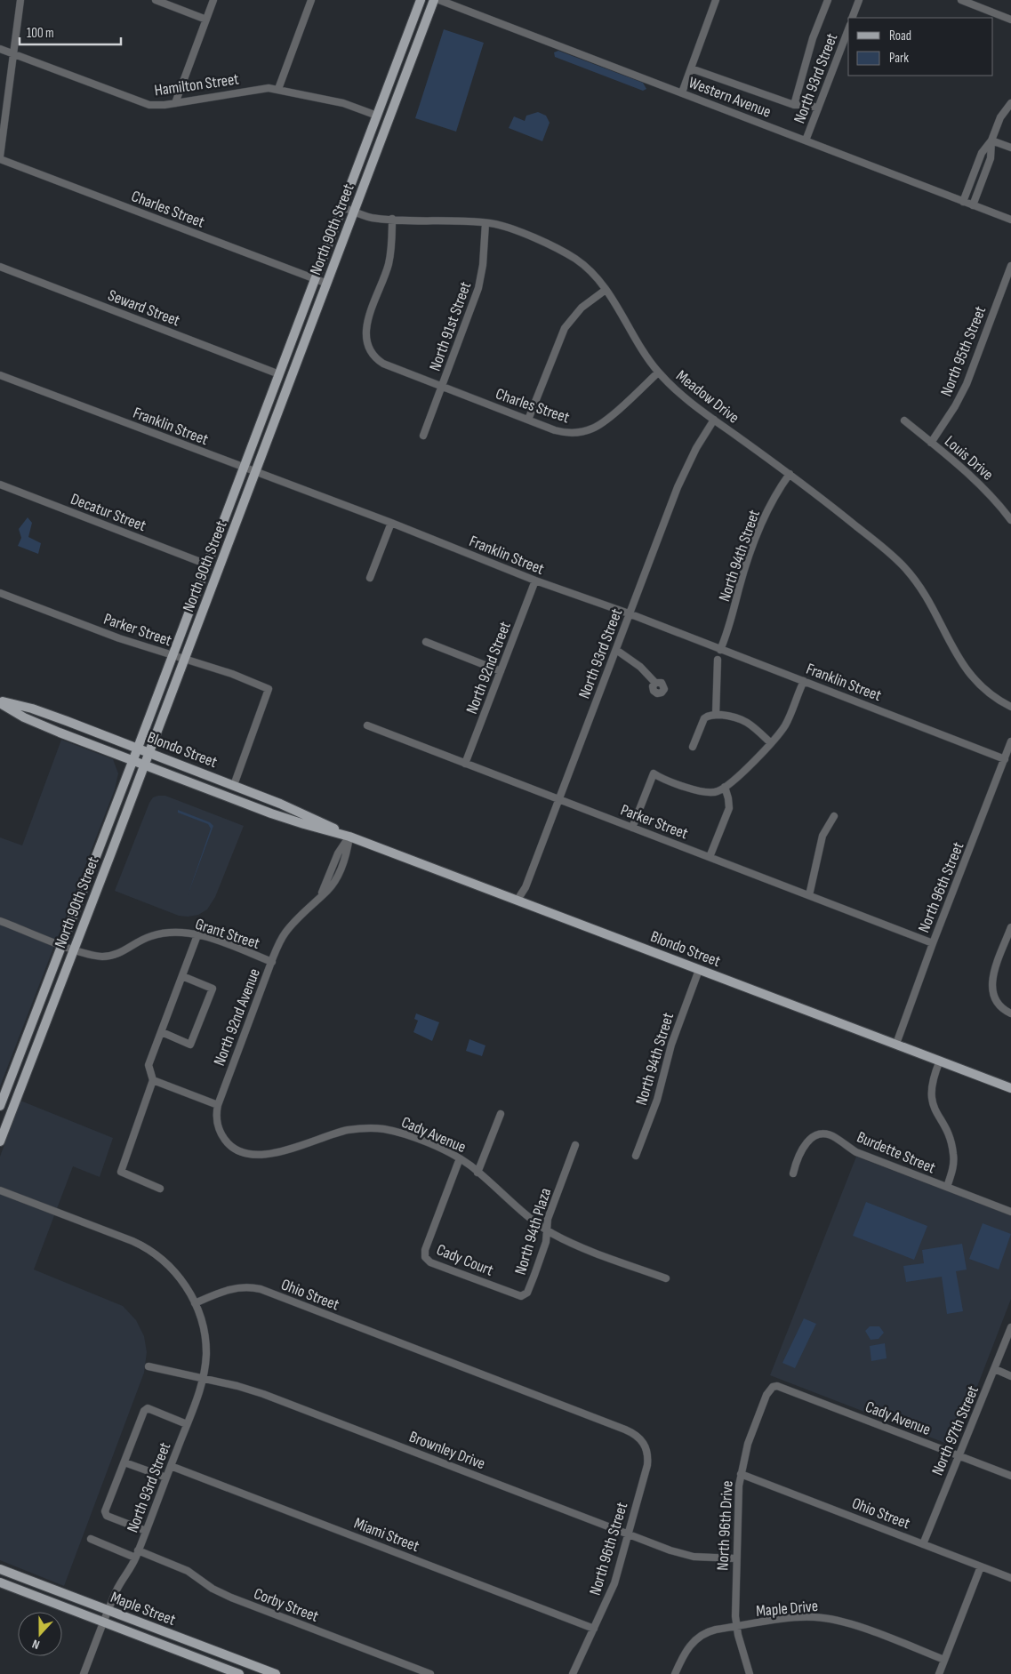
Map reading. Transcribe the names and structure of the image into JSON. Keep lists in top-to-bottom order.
{
  "streets": {
    "main road": ["North 90th Street", "Blondo Street", "Maple Street"],
    "street": [
      "North 93rd Street",
      "Hamilton Street",
      "Western Avenue",
      "Charles Street",
      "Seward Street",
      "North 91st Street",
      "North 95th Street",
      "Meadow Drive",
      "Franklin Street",
      "Louis Drive",
      "Decatur Street",
      "North 94th Street",
      "Parker Street",
      "North 92nd Street",
      "North 96th Street",
      "Grant Street",
      "North 92nd Avenue",
      "Cady Avenue",
      "Burdette Street",
      "North 94th Plaza",
      "Cady Court",
      "Ohio Street",
      "North 97th Street",
      "Brownley Drive",
      "North 96th Drive",
      "Miami Street",
      "Corby Street",
      "Maple Drive"
    ]
  },
  "crossings": [
    ["North 93rd Street", "Western Avenue"],
    ["North 93rd Street", "Meadow Drive"],
    ["North 93rd Street", "Franklin Street"],
    ["North 93rd Street", "Parker Street"],
    ["North 93rd Street", "Blondo Street"],
    ["North 93rd Street", "Ohio Street"],
    ["North 93rd Street", "Brownley Drive"],
    ["North 93rd Street", "Miami Street"],
    ["North 93rd Street", "Corby Street"],
    ["North 93rd Street", "Maple Street"],
    ["Hamilton Street", "North 90th Street"],
    ["Charles Street", "North 90th Street"],
    ["Charles Street", "North 91st Street"],
    ["Charles Street", "Meadow Drive"],
    ["North 90th Street", "Seward Street"],
    ["North 90th Street", "Meadow Drive"],
    ["North 90th Street", "Franklin Street"],
    ["North 90th Street", "Decatur Street"],
    ["North 90th Street", "Parker Street"],
    ["North 90th Street", "Blondo Street"],
    ["North 90th Street", "Grant Street"],
    ["North 91st Street", "Meadow Drive"],
    ["North 95th Street", "Louis Drive"],
    ["Meadow Drive", "North 94th Street"],
    ["Franklin Street", "North 94th Street"],
    ["Franklin Street", "North 92nd Street"],
    ["Franklin Street", "North 96th Street"],
    ["North 94th Street", "Blondo Street"],
    ["Parker Street", "North 92nd Street"],
    ["Parker Street", "Blondo Street"],
    ["Parker Street", "North 96th Street"],
    ["Blondo Street", "North 96th Street"],
    ["Blondo Street", "North 92nd Avenue"],
    ["North 96th Street", "Ohio Street"],
    ["North 96th Street", "Brownley Drive"],
    ["North 96th Street", "Miami Street"],
    ["Grant Street", "North 92nd Avenue"],
    ["North 92nd Avenue", "Cady Avenue"],
    ["Cady Avenue", "North 94th Plaza"],
    ["Cady Avenue", "Cady Court"],
    ["Cady Avenue", "North 97th Street"],
    ["Cady Avenue", "North 96th Drive"],
    ["North 94th Plaza", "Cady Court"],
    ["Ohio Street", "North 97th Street"],
    ["Ohio Street", "North 96th Drive"],
    ["Brownley Drive", "North 96th Drive"],
    ["North 96th Drive", "Maple Drive"]
  ],
  "legend": ["Road", "Park"],
  "scale_bar": "100 m",
  "north": "bottom"
}
